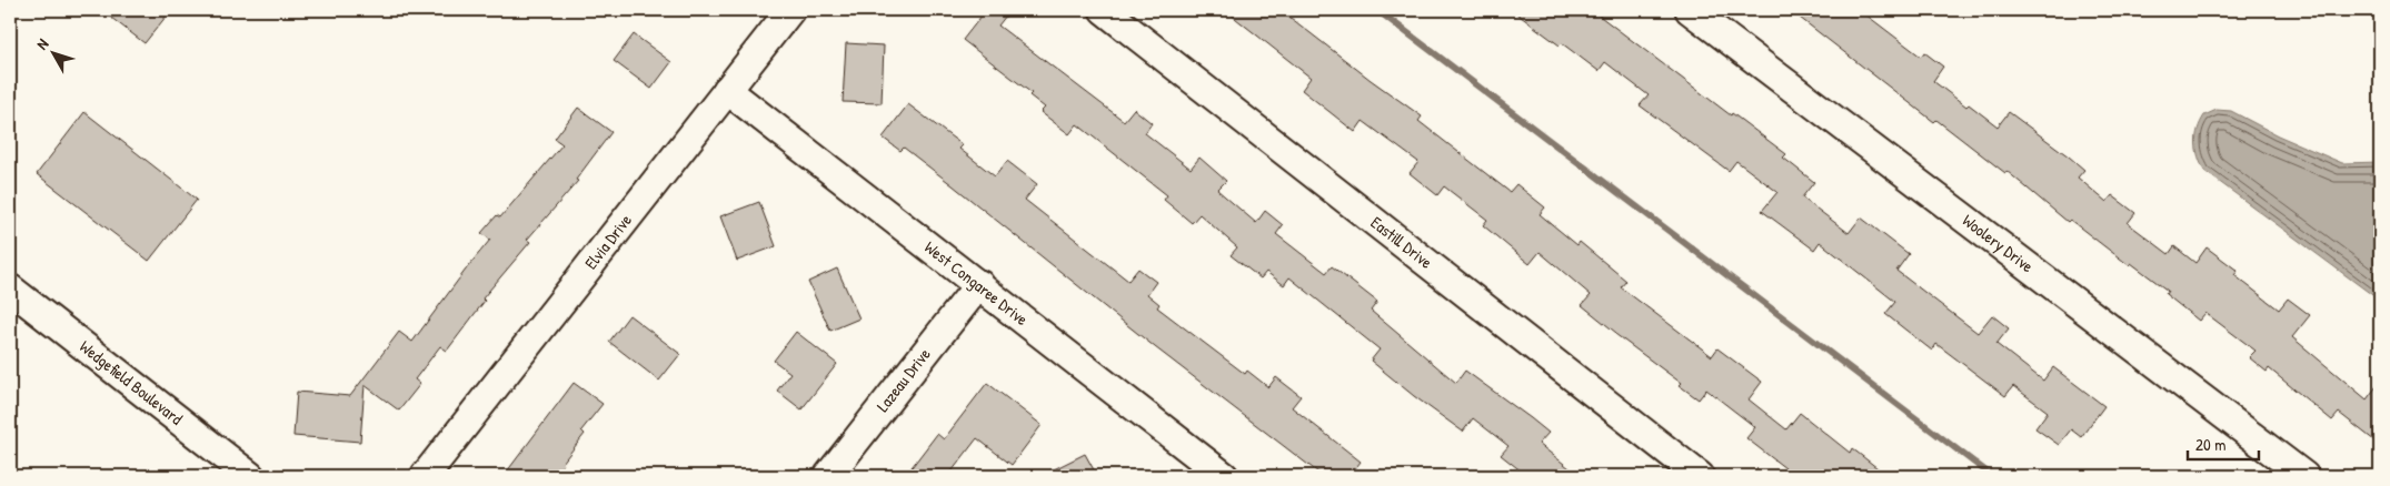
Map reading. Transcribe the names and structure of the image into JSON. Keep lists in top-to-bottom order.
{
  "streets": {
    "street": [
      "Elvia Drive",
      "Eastill Drive",
      "Woolery Drive",
      "West Congaree Drive",
      "Lazeau Drive",
      "Wedgefield Boulevard"
    ]
  },
  "crossings": [
    ["Elvia Drive", "West Congaree Drive"],
    ["West Congaree Drive", "Lazeau Drive"]
  ],
  "scale_bar": "20 m",
  "north": "top left"
}
